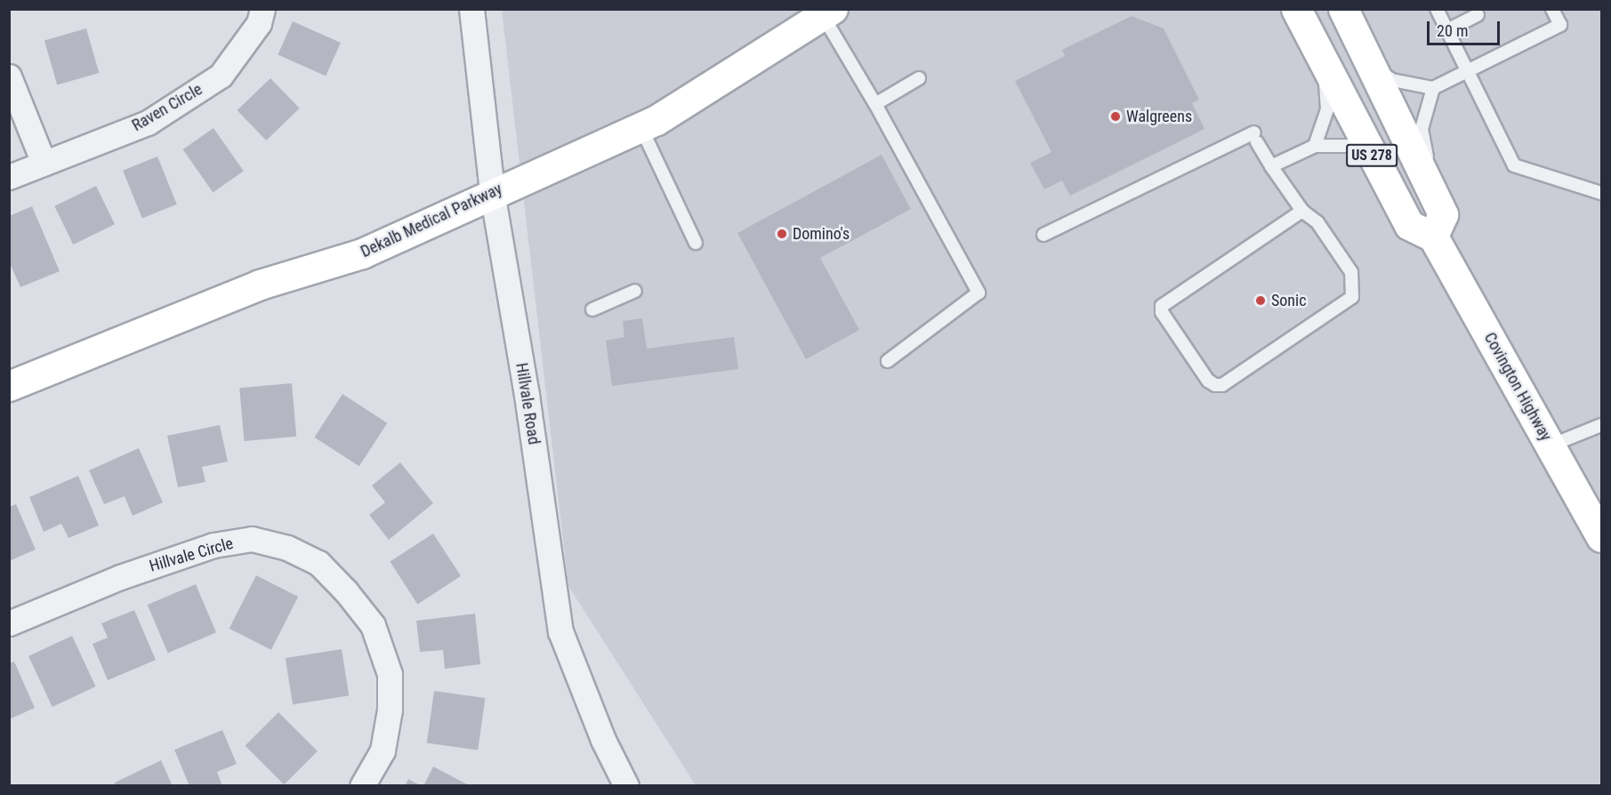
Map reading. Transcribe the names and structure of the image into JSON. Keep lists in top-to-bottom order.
{
  "streets": {
    "main road": ["US 278", "Dekalb Medical Parkway", "Covington Highway"],
    "street": ["Raven Circle", "Hillvale Road", "Hillvale Circle"]
  },
  "crossings": [
    ["US 278", "Covington Highway"],
    ["Dekalb Medical Parkway", "Hillvale Road"]
  ],
  "places": ["Walgreens", "Domino's", "Sonic"],
  "scale_bar": "20 m"
}
